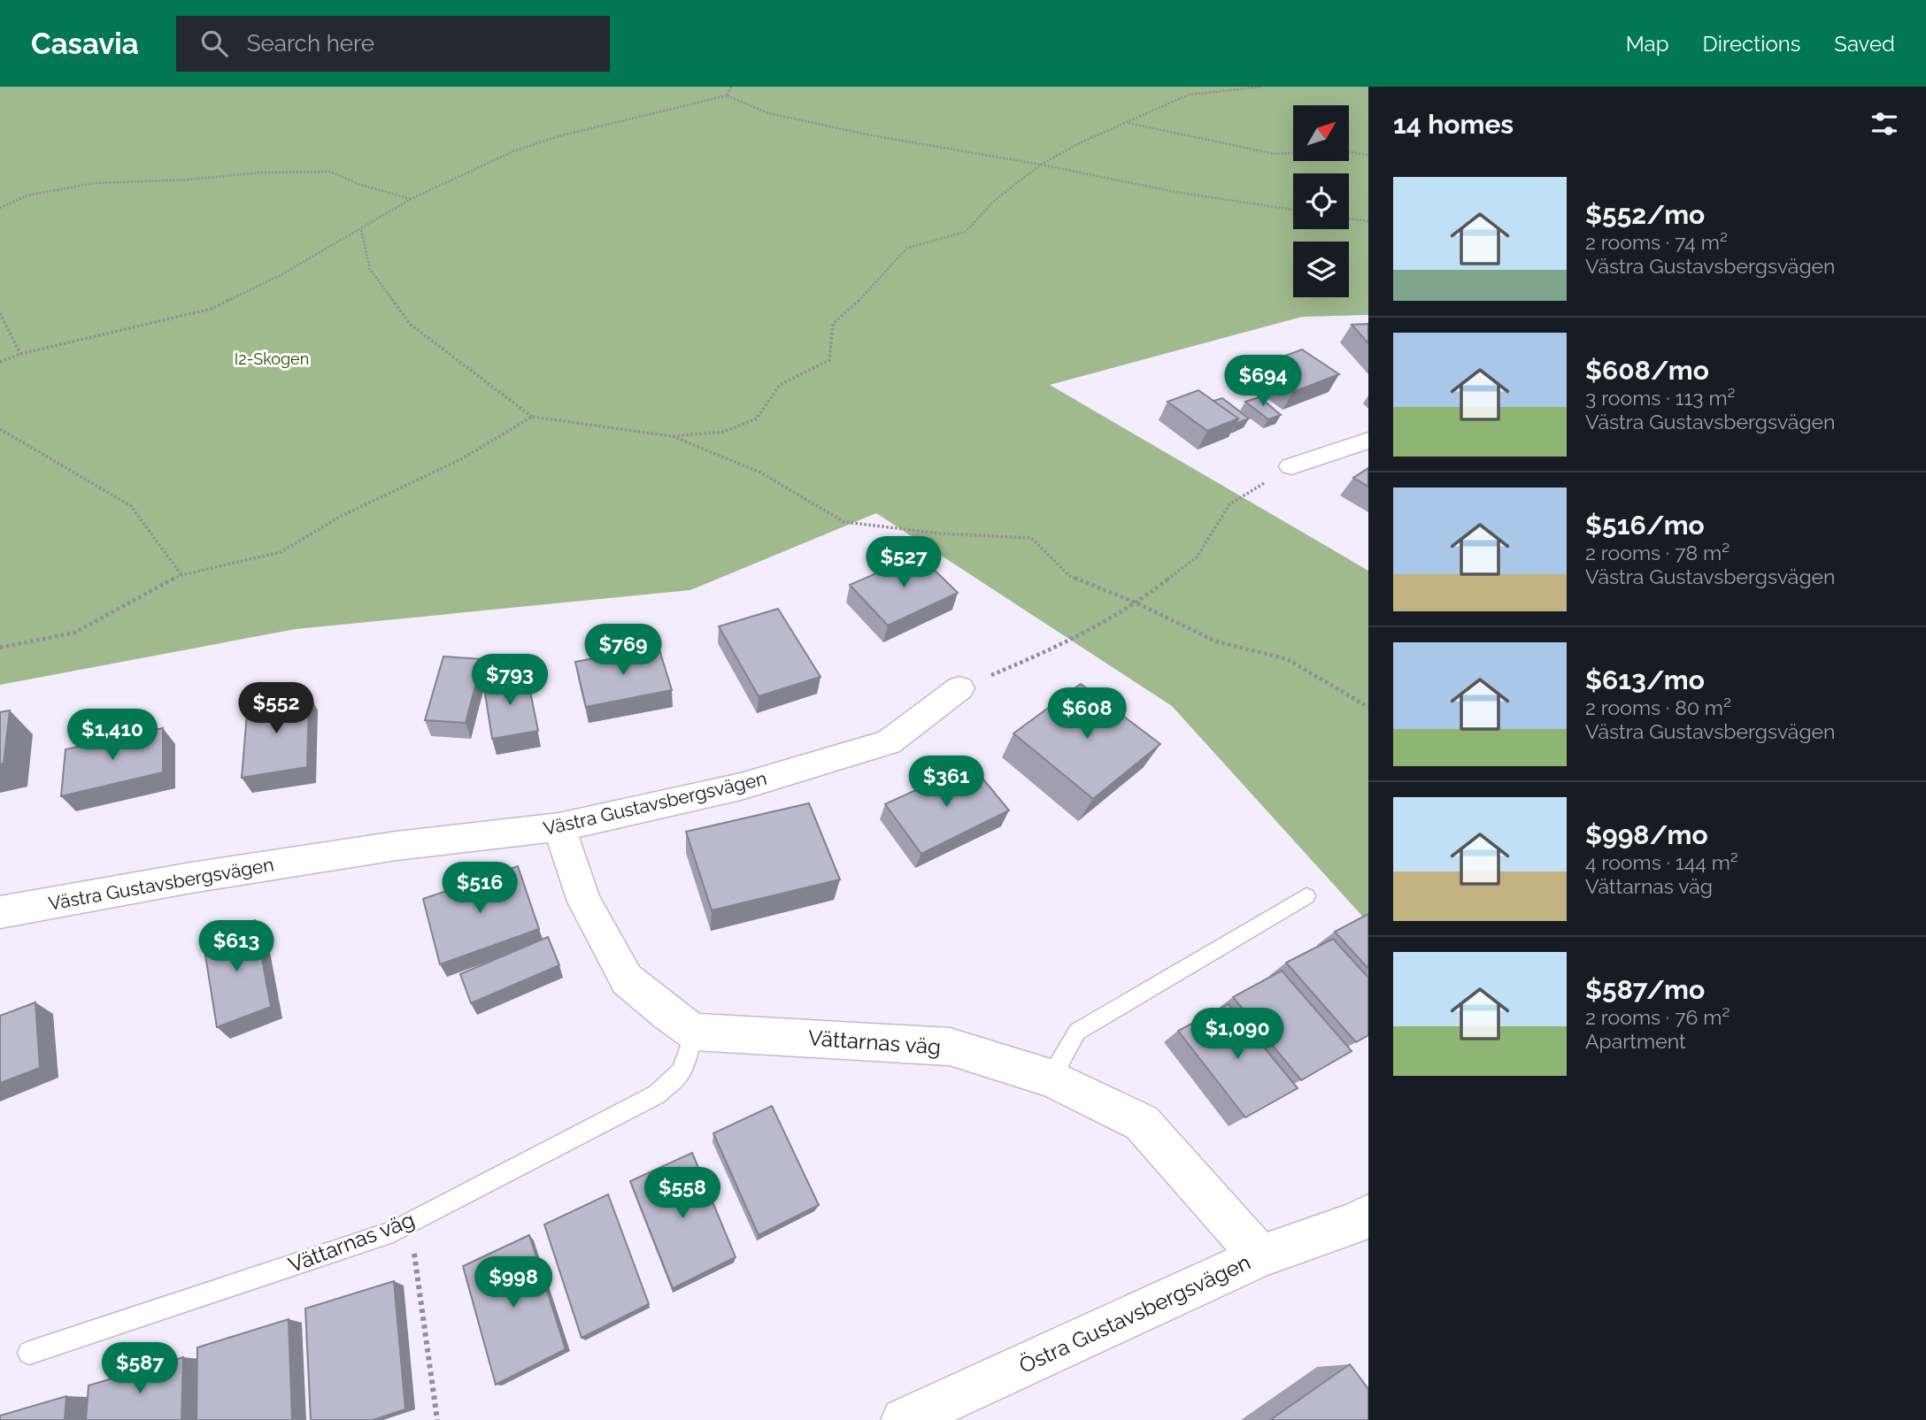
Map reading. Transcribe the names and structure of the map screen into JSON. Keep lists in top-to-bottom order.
{
  "streets": {
    "street": ["Västra Gustavsbergsvägen", "Vättarnas väg", "Östra Gustavsbergsvägen"]
  },
  "crossings": [
    ["Vättarnas väg", "Östra Gustavsbergsvägen"]
  ],
  "parks": ["I2-Skogen"],
  "north": "top right",
  "page": {
    "header": "Casavia",
    "search": "Search here",
    "nav": ["Map", "Directions", "Saved"],
    "heading": "14 homes",
    "list": [
      {
        "name": "$552/mo",
        "note": "2 rooms · 74 m² · Västra Gustavsbergsvägen"
      },
      {
        "name": "$608/mo",
        "note": "3 rooms · 113 m² · Västra Gustavsbergsvägen"
      },
      {
        "name": "$516/mo",
        "note": "2 rooms · 78 m² · Västra Gustavsbergsvägen"
      },
      {
        "name": "$613/mo",
        "note": "2 rooms · 80 m² · Västra Gustavsbergsvägen"
      },
      {
        "name": "$998/mo",
        "note": "4 rooms · 144 m² · Vättarnas väg"
      },
      {
        "name": "$587/mo",
        "note": "2 rooms · 76 m² · Apartment"
      }
    ],
    "price": [
      "$694",
      "$527",
      "$769",
      "$793",
      "$552",
      "$608",
      "$1,410",
      "$361",
      "$516",
      "$613",
      "$1,090",
      "$558",
      "$998",
      "$587"
    ]
  }
}
